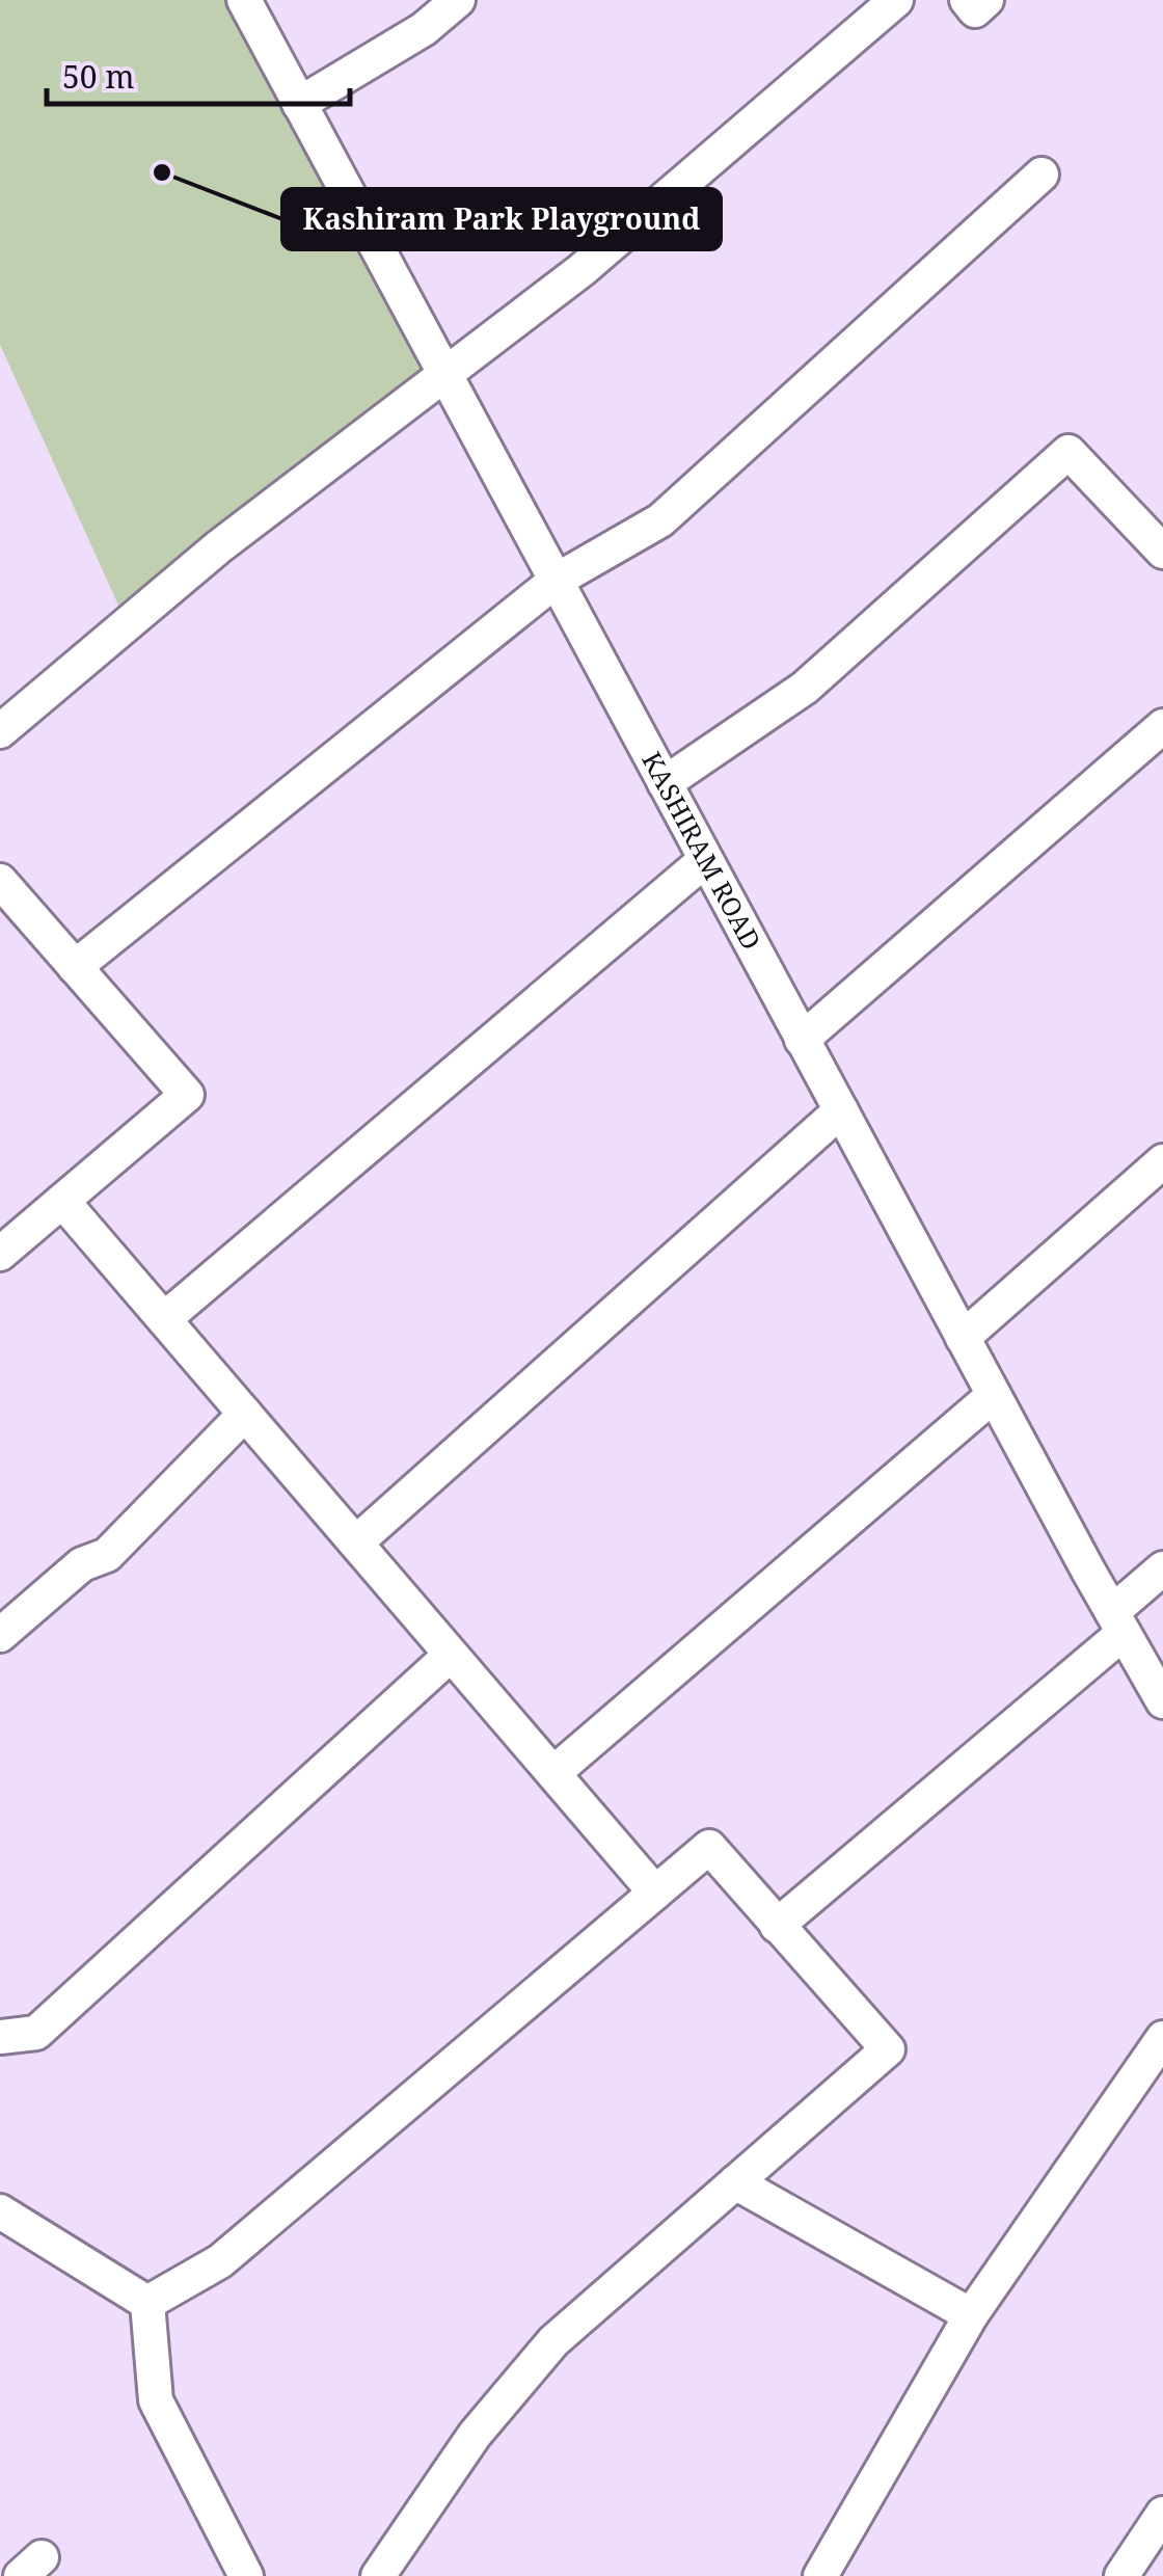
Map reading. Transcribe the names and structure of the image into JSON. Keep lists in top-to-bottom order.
{
  "streets": {
    "street": ["KASHIRAM ROAD"]
  },
  "places": ["Kashiram Park Playground"],
  "scale_bar": "50 m"
}
